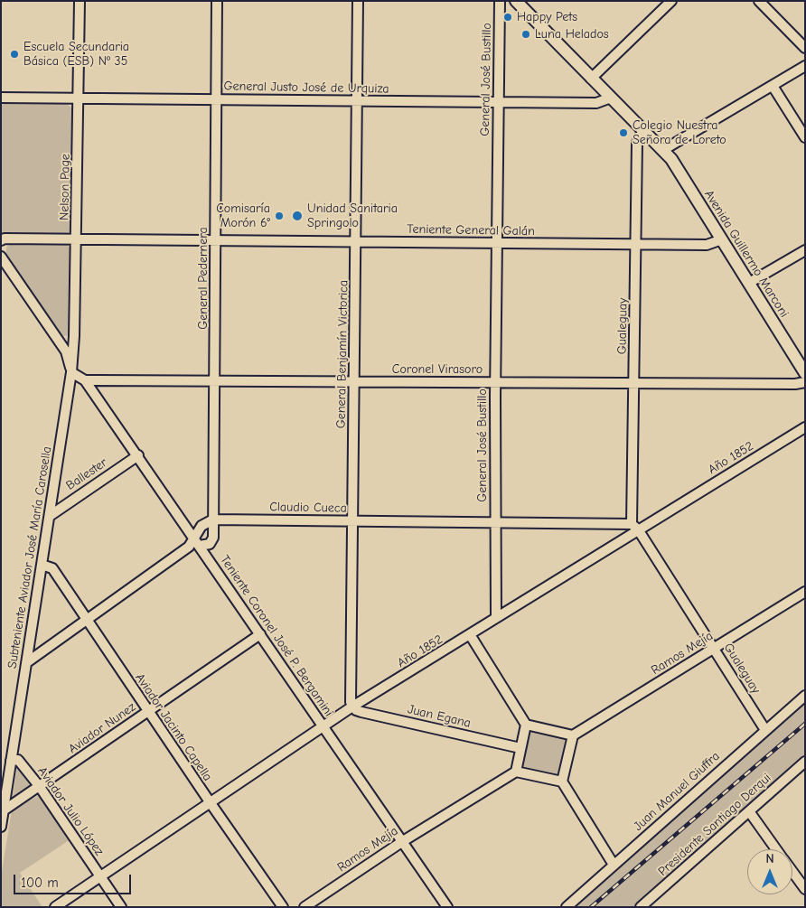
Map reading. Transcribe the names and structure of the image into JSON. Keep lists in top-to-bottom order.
{
  "streets": {
    "main road": ["Avenida Guillermo Marconi"],
    "street": [
      "General José Bustillo",
      "General Justo José de Urquiza",
      "Nelson Page",
      "Teniente General Galán",
      "General Pedernera",
      "Gualeguay",
      "General Benjamín Victorica",
      "Coronel Virasoro",
      "Año 1852",
      "Ballester",
      "Claudio Cueca",
      "Subteniente Aviador José María Carosella",
      "Teniente Coronel José P. Bergamini",
      "Ramos Mejía",
      "Juan Egana",
      "Aviador Jacinto Capella",
      "Aviador Nunez",
      "Juan Manuel Giuffra",
      "Aviador Julio López",
      "Presidente Santiago Derqui"
    ]
  },
  "crossings": [
    ["General José Bustillo", "General Justo José de Urquiza"],
    ["General José Bustillo", "Teniente General Galán"],
    ["General José Bustillo", "Coronel Virasoro"],
    ["General José Bustillo", "Año 1852"],
    ["General José Bustillo", "Claudio Cueca"],
    ["General Justo José de Urquiza", "Nelson Page"],
    ["General Justo José de Urquiza", "Avenida Guillermo Marconi"],
    ["General Justo José de Urquiza", "General Pedernera"],
    ["General Justo José de Urquiza", "General Benjamín Victorica"],
    ["Nelson Page", "Teniente General Galán"],
    ["Nelson Page", "Subteniente Aviador José María Carosella"],
    ["Teniente General Galán", "Avenida Guillermo Marconi"],
    ["Teniente General Galán", "General Pedernera"],
    ["Teniente General Galán", "Gualeguay"],
    ["Teniente General Galán", "General Benjamín Victorica"],
    ["Avenida Guillermo Marconi", "Gualeguay"],
    ["General Pedernera", "Coronel Virasoro"],
    ["General Pedernera", "Claudio Cueca"],
    ["General Pedernera", "Teniente Coronel José P. Bergamini"],
    ["Gualeguay", "Coronel Virasoro"],
    ["Gualeguay", "Año 1852"],
    ["Gualeguay", "Claudio Cueca"],
    ["Gualeguay", "Ramos Mejía"],
    ["Gualeguay", "Juan Manuel Giuffra"],
    ["General Benjamín Victorica", "Coronel Virasoro"],
    ["General Benjamín Victorica", "Año 1852"],
    ["General Benjamín Victorica", "Claudio Cueca"],
    ["General Benjamín Victorica", "Juan Egana"],
    ["Coronel Virasoro", "Teniente Coronel José P. Bergamini"],
    ["Año 1852", "Claudio Cueca"],
    ["Año 1852", "Teniente Coronel José P. Bergamini"],
    ["Año 1852", "Juan Egana"],
    ["Año 1852", "Aviador Jacinto Capella"],
    ["Año 1852", "Aviador Julio López"],
    ["Ballester", "Subteniente Aviador José María Carosella"],
    ["Ballester", "Teniente Coronel José P. Bergamini"],
    ["Subteniente Aviador José María Carosella", "Aviador Jacinto Capella"],
    ["Subteniente Aviador José María Carosella", "Aviador Nunez"],
    ["Subteniente Aviador José María Carosella", "Aviador Julio López"],
    ["Teniente Coronel José P. Bergamini", "Ramos Mejía"],
    ["Teniente Coronel José P. Bergamini", "Aviador Nunez"],
    ["Aviador Jacinto Capella", "Aviador Nunez"],
    ["Aviador Nunez", "Aviador Julio López"]
  ],
  "places": [
    "Happy Pets",
    "Luna Helados",
    "Escuela Secundaria Básica (ESB) Nº 35",
    "Colegio Nuestra Señora de Loreto",
    "Comisaría Morón 6°",
    "Unidad Sanitaria Springolo"
  ],
  "scale_bar": "100 m",
  "north": "top"
}
